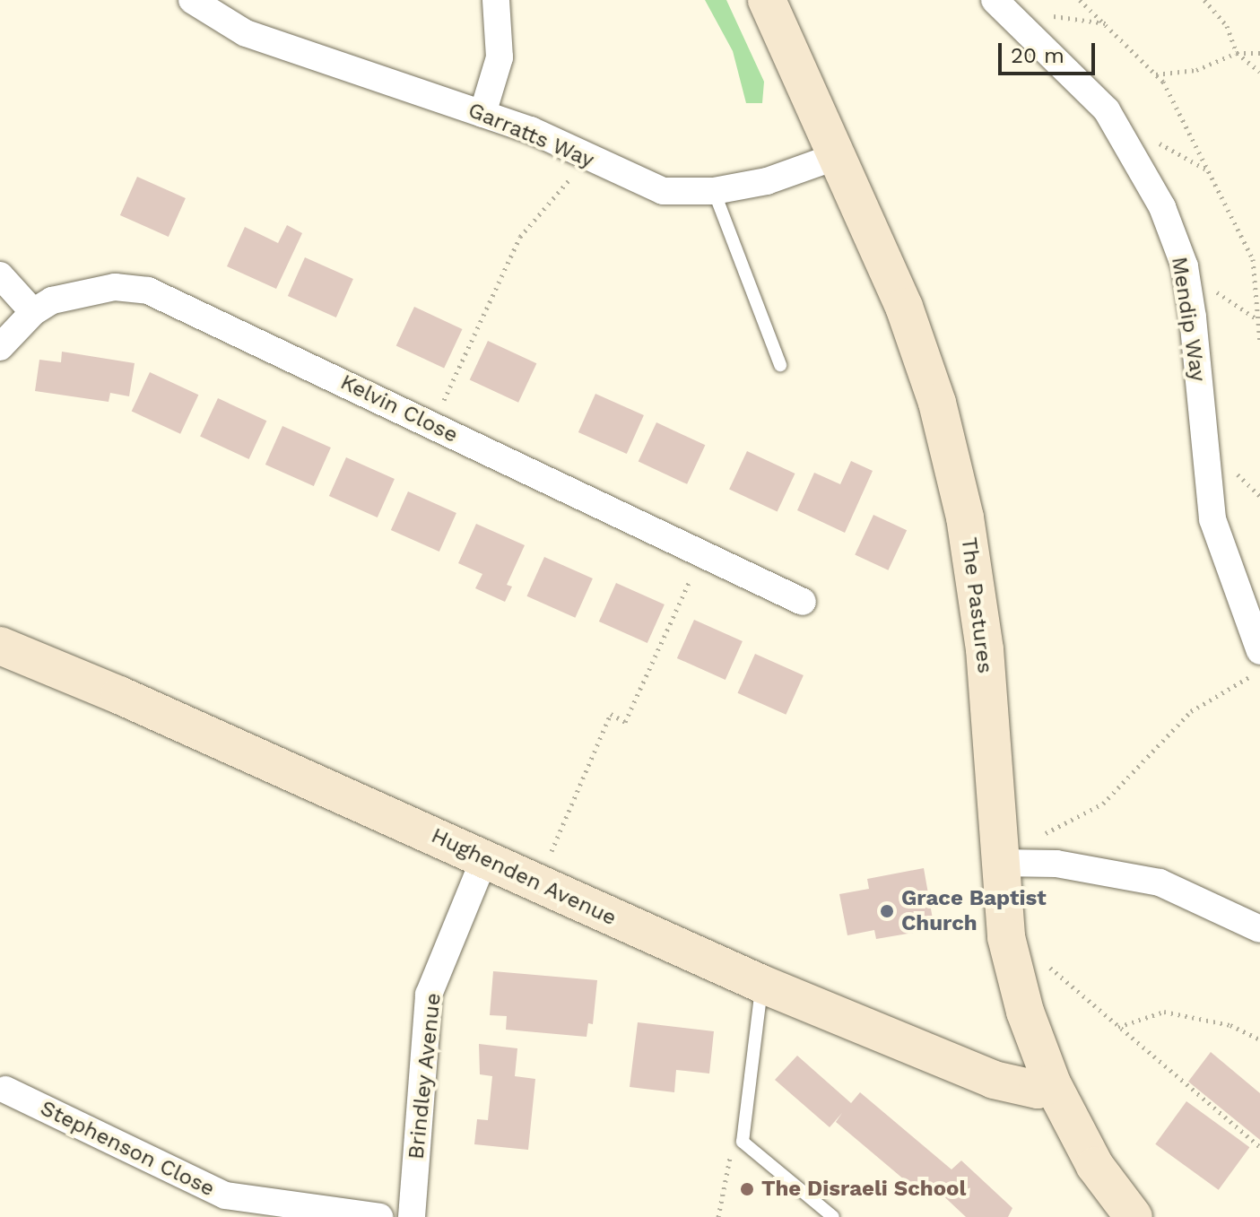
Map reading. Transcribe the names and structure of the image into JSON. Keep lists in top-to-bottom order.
{
  "streets": {
    "street": [
      "Garratts Way",
      "Mendip Way",
      "Kelvin Close",
      "The Pastures",
      "Hughenden Avenue",
      "Brindley Avenue",
      "Stephenson Close"
    ]
  },
  "crossings": [
    ["Garratts Way", "The Pastures"],
    ["The Pastures", "Hughenden Avenue"],
    ["Hughenden Avenue", "Brindley Avenue"]
  ],
  "places": ["Grace Baptist Church", "The Disraeli School"],
  "scale_bar": "20 m"
}
